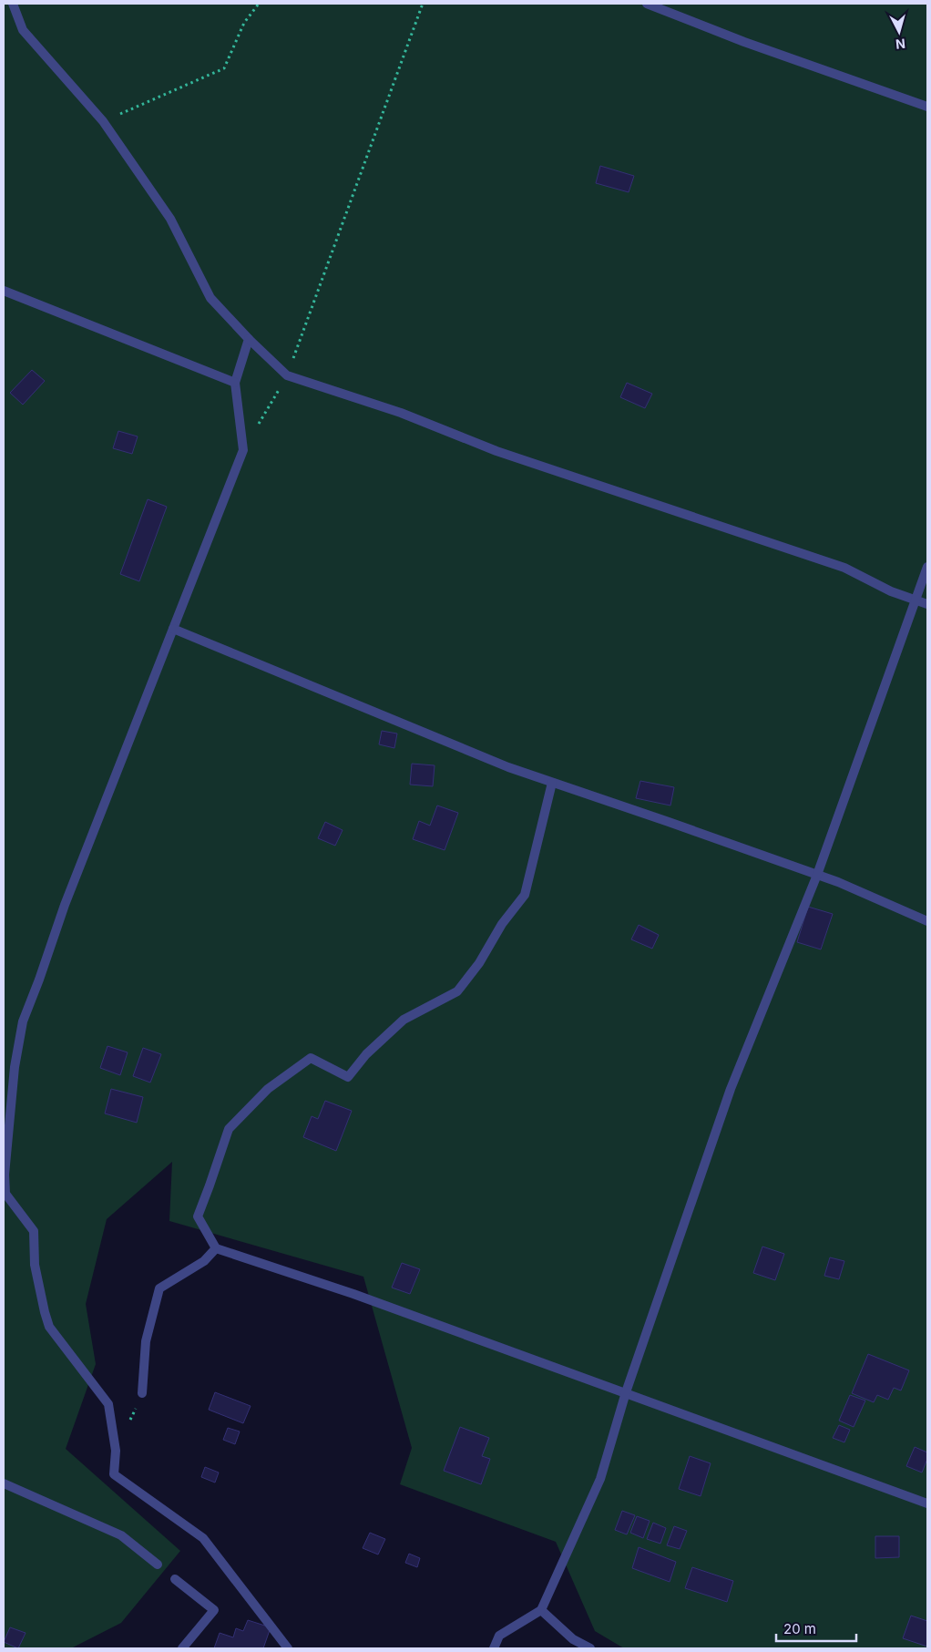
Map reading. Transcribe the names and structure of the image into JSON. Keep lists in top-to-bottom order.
{
  "scale_bar": "20 m",
  "north": "bottom"
}
